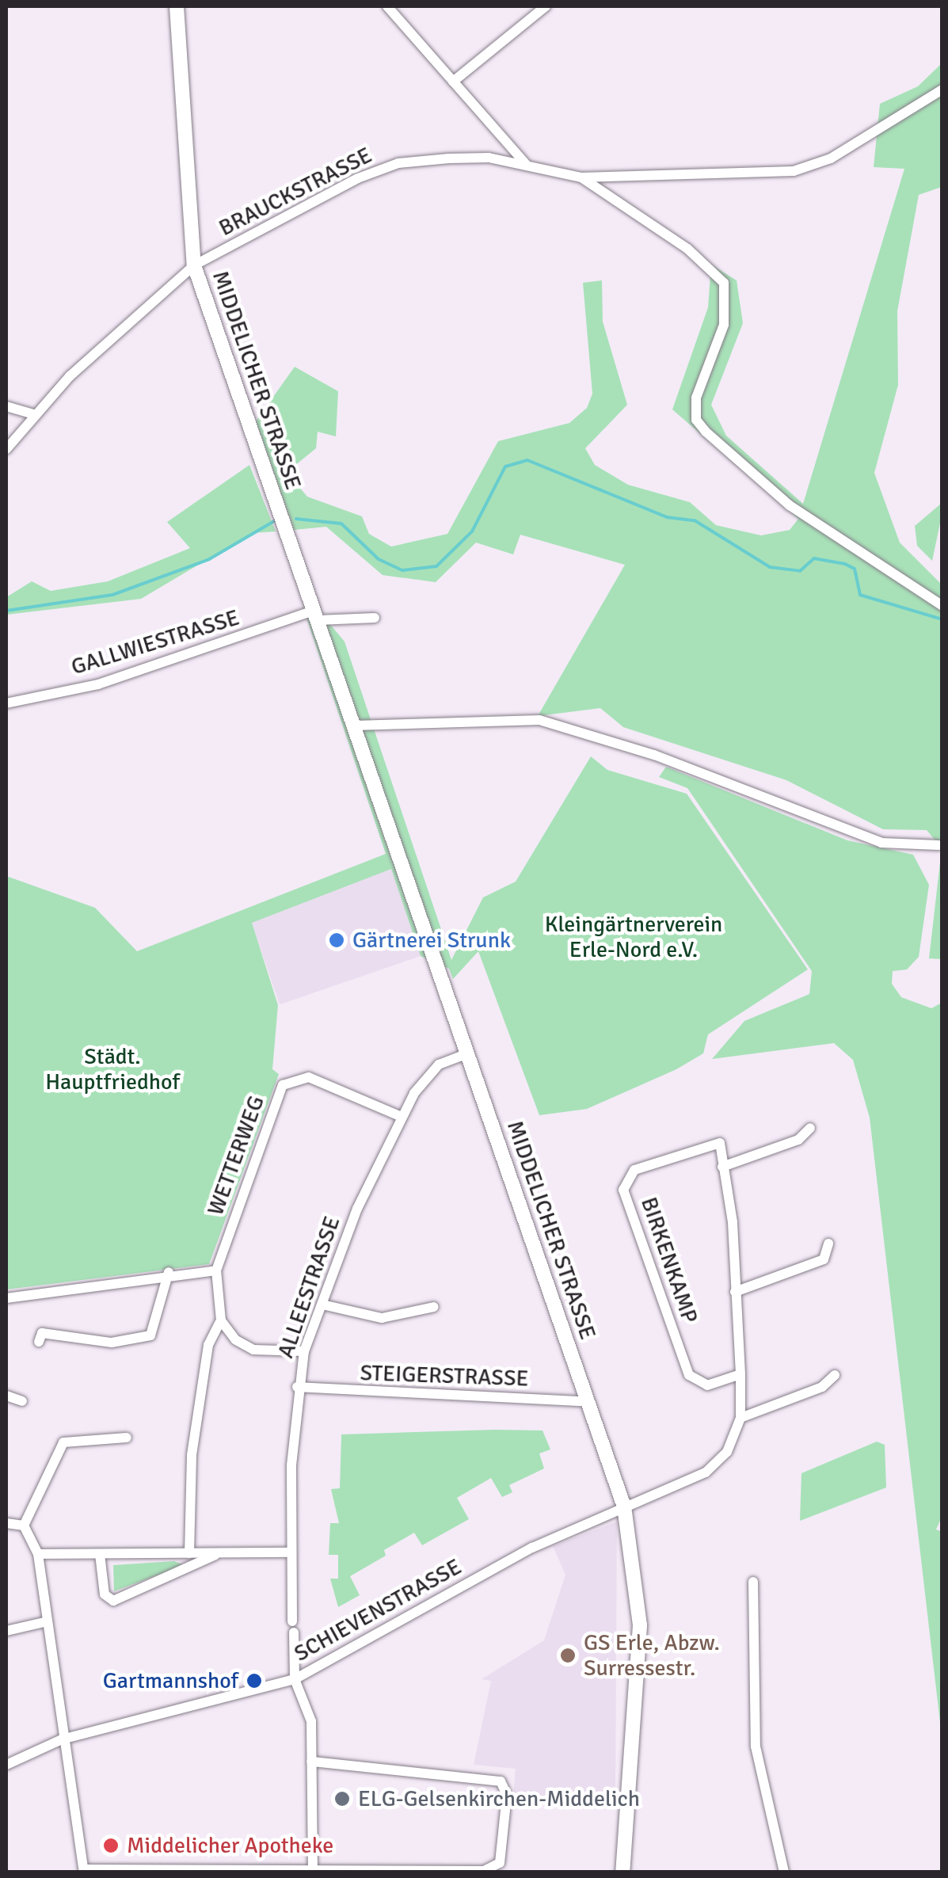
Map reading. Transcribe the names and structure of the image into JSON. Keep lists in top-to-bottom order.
{
  "streets": {
    "street": [
      "BRAUCKSTRASSE",
      "MIDDELICHER STRASSE",
      "GALLWIESTRASSE",
      "WETTERWEG",
      "BIRKENKAMP",
      "ALLEESTRASSE",
      "STEIGERSTRASSE",
      "SCHIEVENSTRASSE"
    ]
  },
  "crossings": [
    ["BRAUCKSTRASSE", "MIDDELICHER STRASSE"],
    ["MIDDELICHER STRASSE", "GALLWIESTRASSE"],
    ["MIDDELICHER STRASSE", "ALLEESTRASSE"],
    ["MIDDELICHER STRASSE", "STEIGERSTRASSE"],
    ["MIDDELICHER STRASSE", "SCHIEVENSTRASSE"],
    ["WETTERWEG", "ALLEESTRASSE"],
    ["ALLEESTRASSE", "STEIGERSTRASSE"],
    ["ALLEESTRASSE", "SCHIEVENSTRASSE"]
  ],
  "parks": ["Kleingärtnerverein Erle-Nord e.V.", "Städt. Hauptfriedhof"],
  "places": [
    "Gärtnerei Strunk",
    "GS Erle, Abzw. Surressestr.",
    "Gartmannshof",
    "ELG-Gelsenkirchen-Middelich",
    "Middelicher Apotheke"
  ]
}
